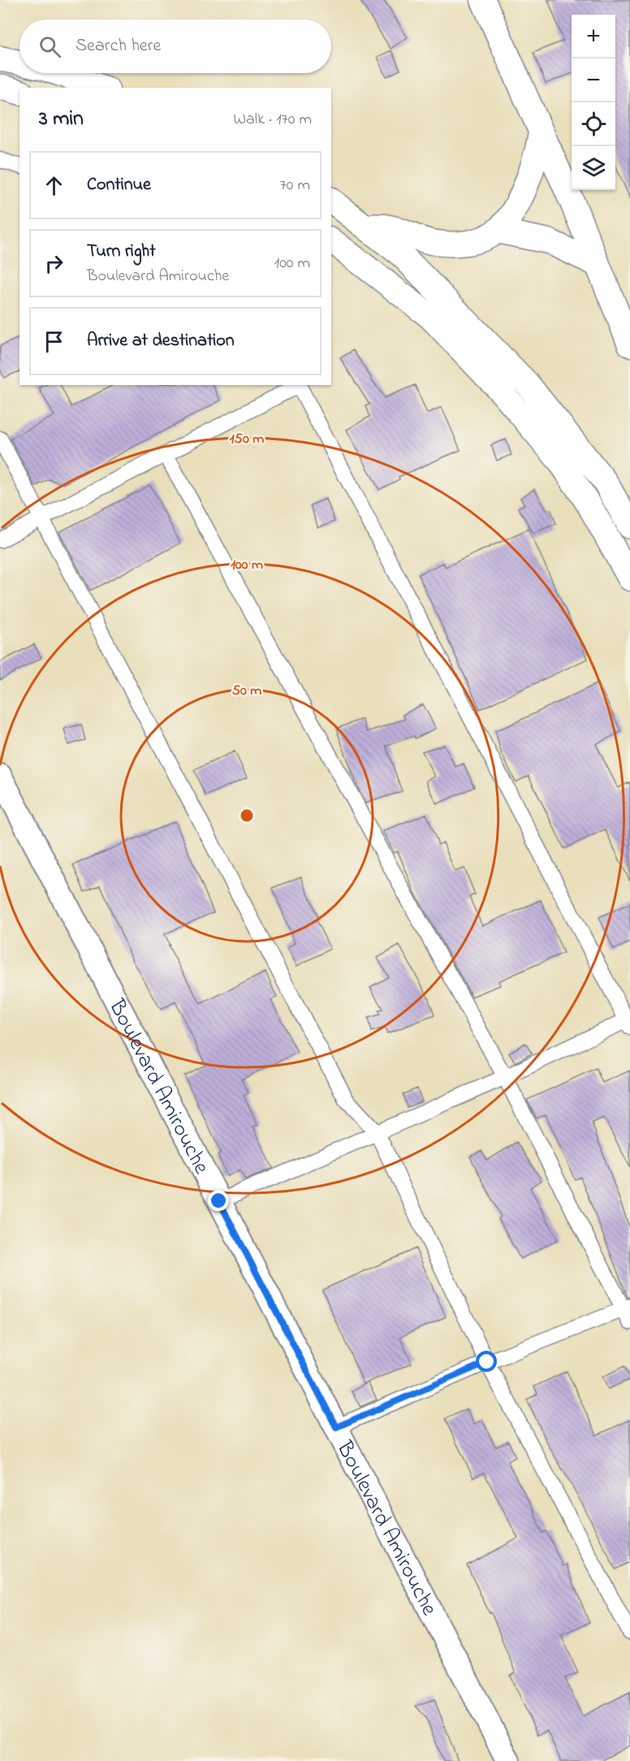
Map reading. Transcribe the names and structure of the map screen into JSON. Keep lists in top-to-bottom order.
{
  "streets": {
    "main road": ["Boulevard Amirouche"]
  },
  "page": {
    "map_buttons": ["+", "−"],
    "search": "Search here",
    "heading": ["3 min", "Walk · 170 m"],
    "list": [
      ["Continue", "70 m"],
      ["Turn right", "Boulevard Amirouche", "100 m"],
      "Arrive at destination"
    ]
  },
  "rings": ["150 m", "100 m", "50 m"]
}
